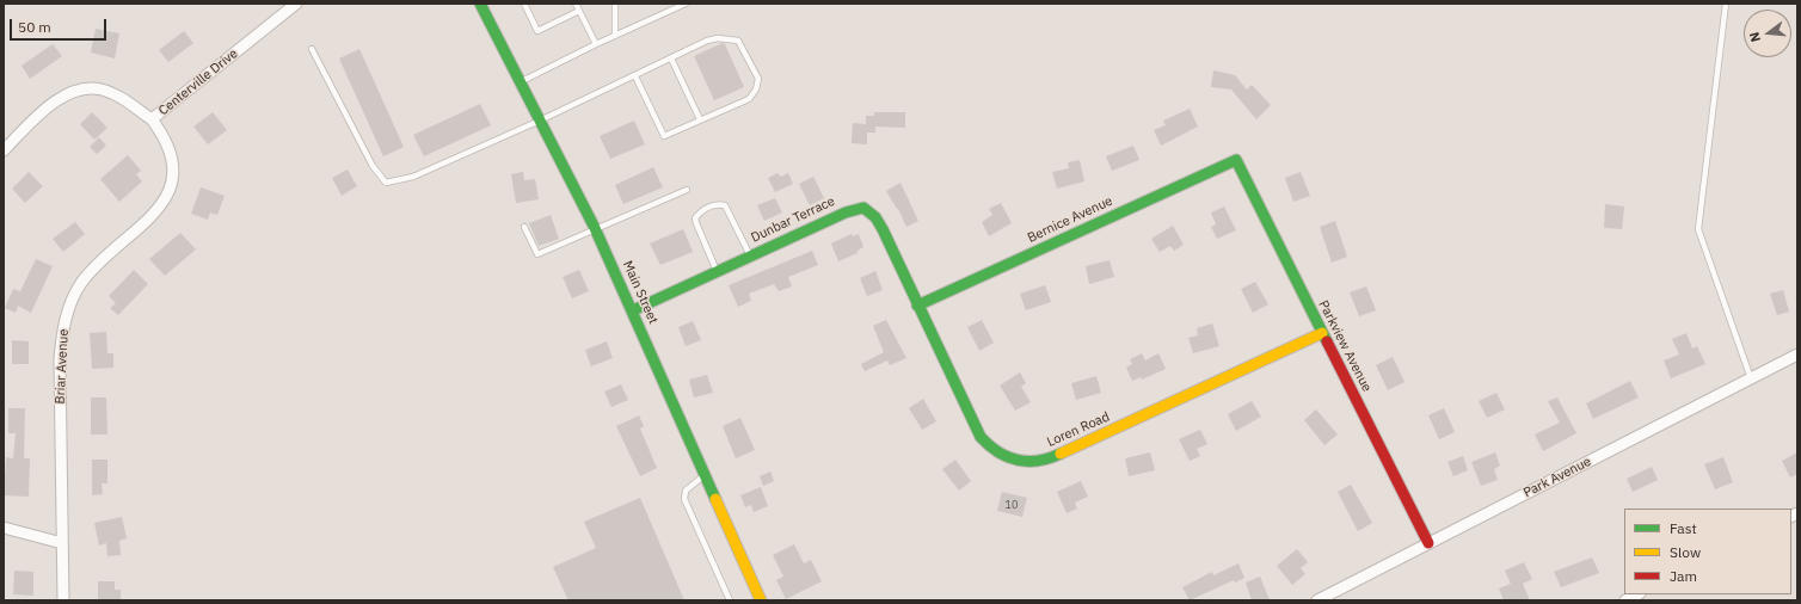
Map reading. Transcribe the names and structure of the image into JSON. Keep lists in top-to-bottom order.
{
  "streets": {
    "street": [
      "Centerville Drive",
      "Dunbar Terrace",
      "Bernice Avenue",
      "Main Street",
      "Parkview Avenue",
      "Briar Avenue",
      "Loren Road",
      "Park Avenue"
    ]
  },
  "crossings": [
    ["Centerville Drive", "Briar Avenue"],
    ["Dunbar Terrace", "Bernice Avenue"],
    ["Dunbar Terrace", "Main Street"],
    ["Dunbar Terrace", "Loren Road"],
    ["Bernice Avenue", "Parkview Avenue"],
    ["Bernice Avenue", "Loren Road"],
    ["Parkview Avenue", "Loren Road"],
    ["Parkview Avenue", "Park Avenue"]
  ],
  "house_numbers": ["10"],
  "legend": ["Fast", "Slow", "Jam"],
  "scale_bar": "50 m",
  "north": "left"
}
